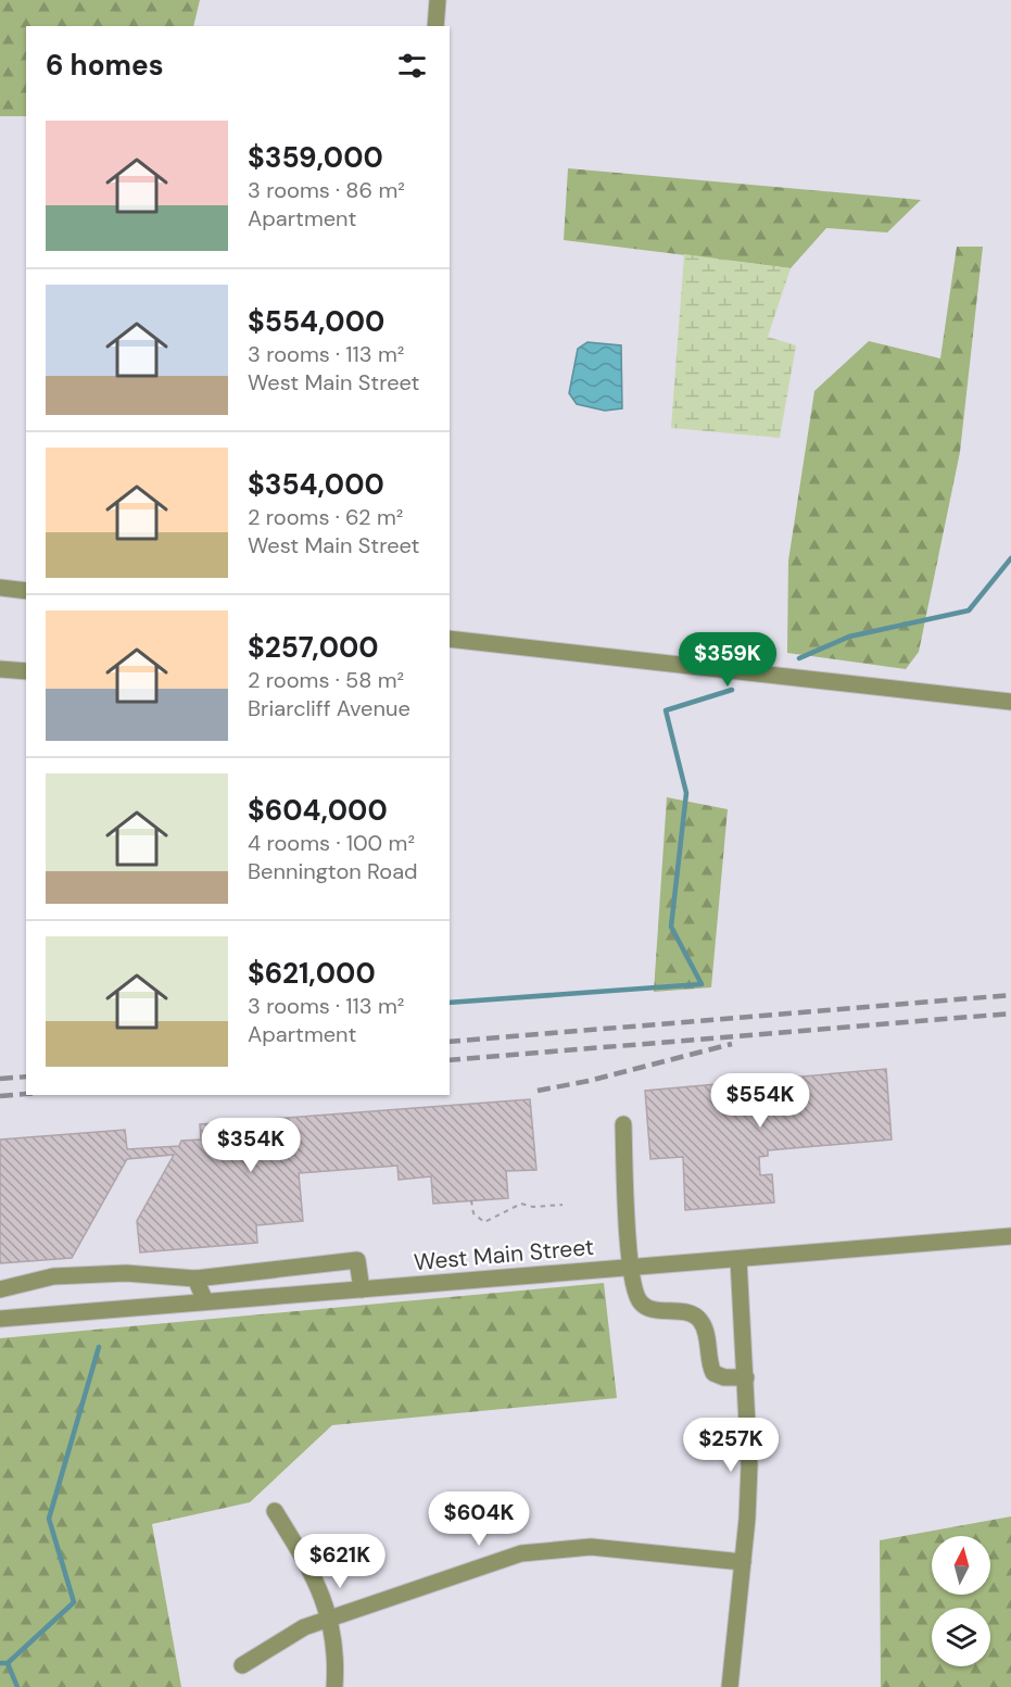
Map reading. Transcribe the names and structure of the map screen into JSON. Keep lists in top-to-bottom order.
{
  "streets": {
    "street": ["West Main Street"]
  },
  "north": "top",
  "page": {
    "heading": "6 homes",
    "list": [
      {
        "name": "$359,000",
        "note": "3 rooms · 86 m² · Apartment"
      },
      {
        "name": "$554,000",
        "note": "3 rooms · 113 m² · West Main Street"
      },
      {
        "name": "$354,000",
        "note": "2 rooms · 62 m² · West Main Street"
      },
      {
        "name": "$257,000",
        "note": "2 rooms · 58 m² · Briarcliff Avenue"
      },
      {
        "name": "$604,000",
        "note": "4 rooms · 100 m² · Bennington Road"
      },
      {
        "name": "$621,000",
        "note": "3 rooms · 113 m² · Apartment"
      }
    ],
    "price": [
      "$359K",
      "$554K",
      "$354K",
      "$257K",
      "$604K",
      "$621K"
    ]
  }
}
